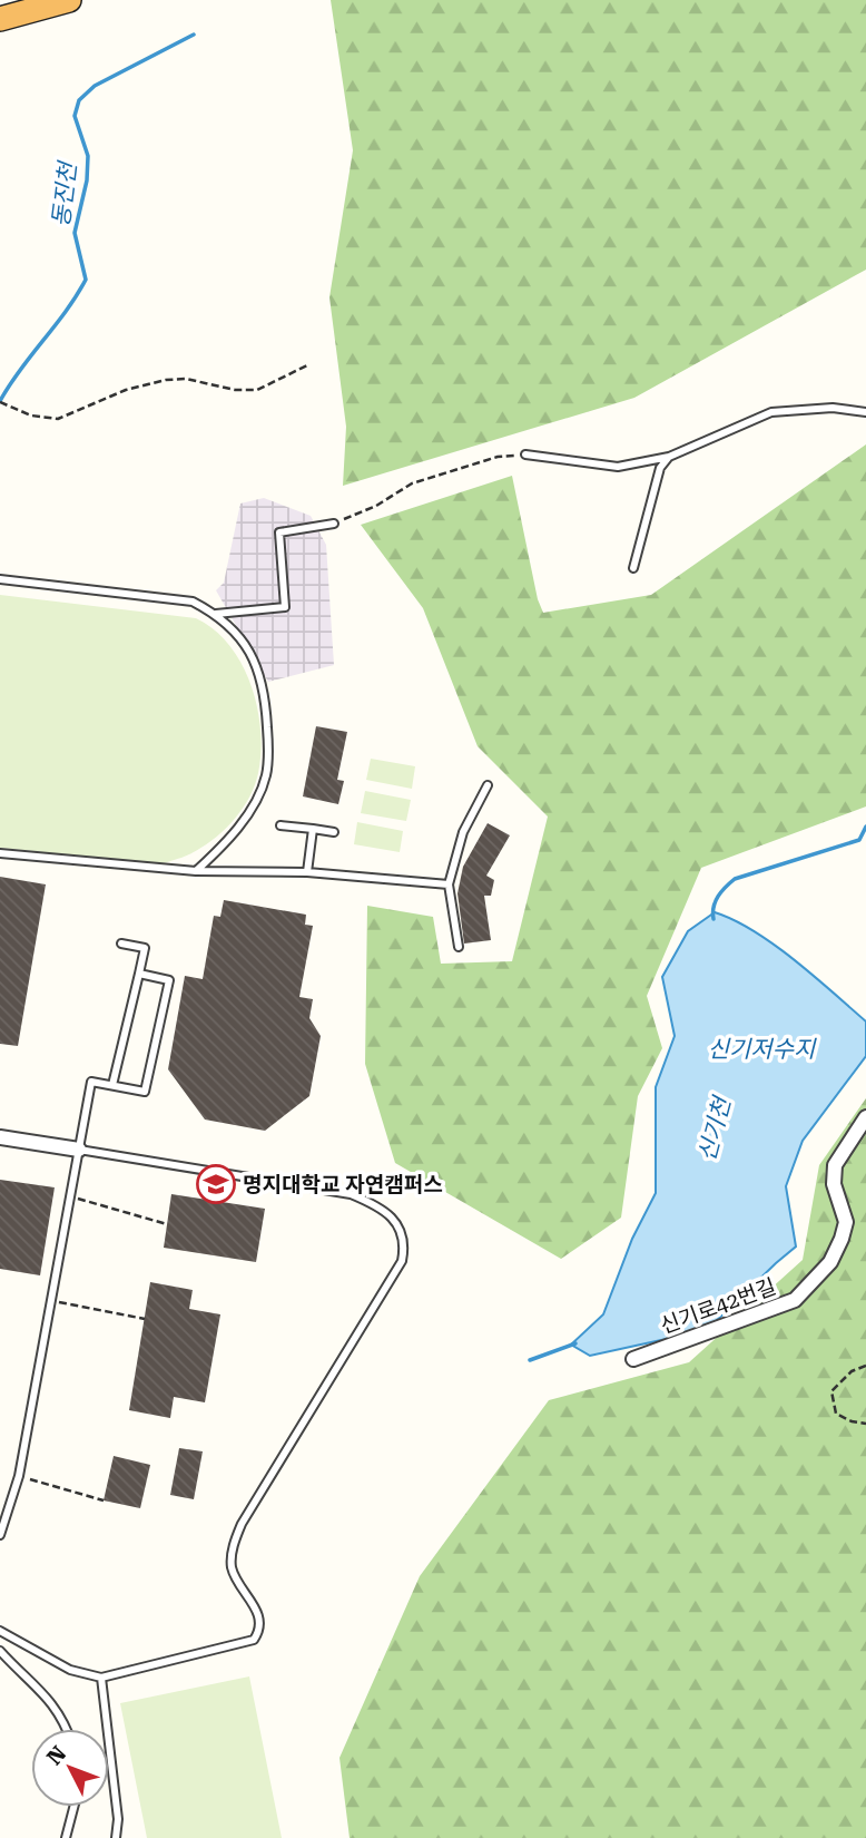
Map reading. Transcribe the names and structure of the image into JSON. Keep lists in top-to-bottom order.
{
  "streets": {
    "street": ["신기로42번길"]
  },
  "water": ["동진천", "신기저수지", "신기천"],
  "places": {
    "school or university": ["명지대학교 자연캠퍼스"]
  },
  "north": "top left"
}
